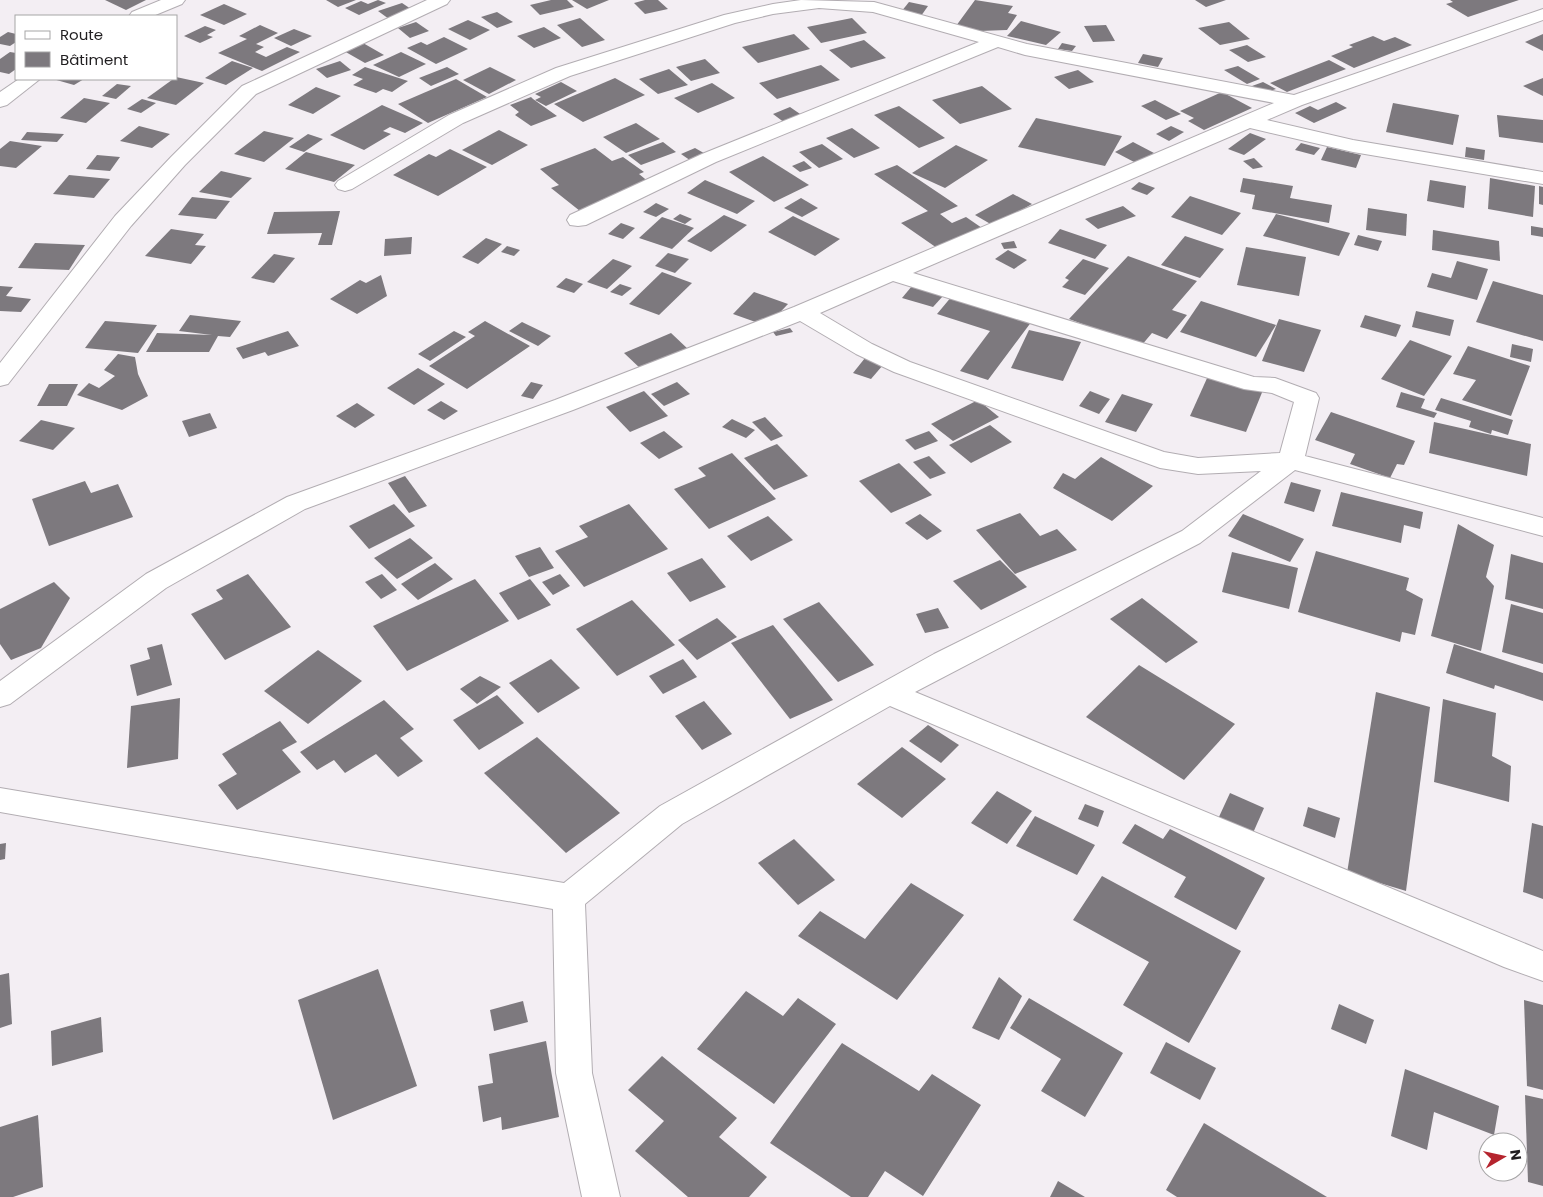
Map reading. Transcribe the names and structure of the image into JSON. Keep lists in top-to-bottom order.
{
  "legend": ["Route", "Bâtiment"],
  "north": "right"
}
